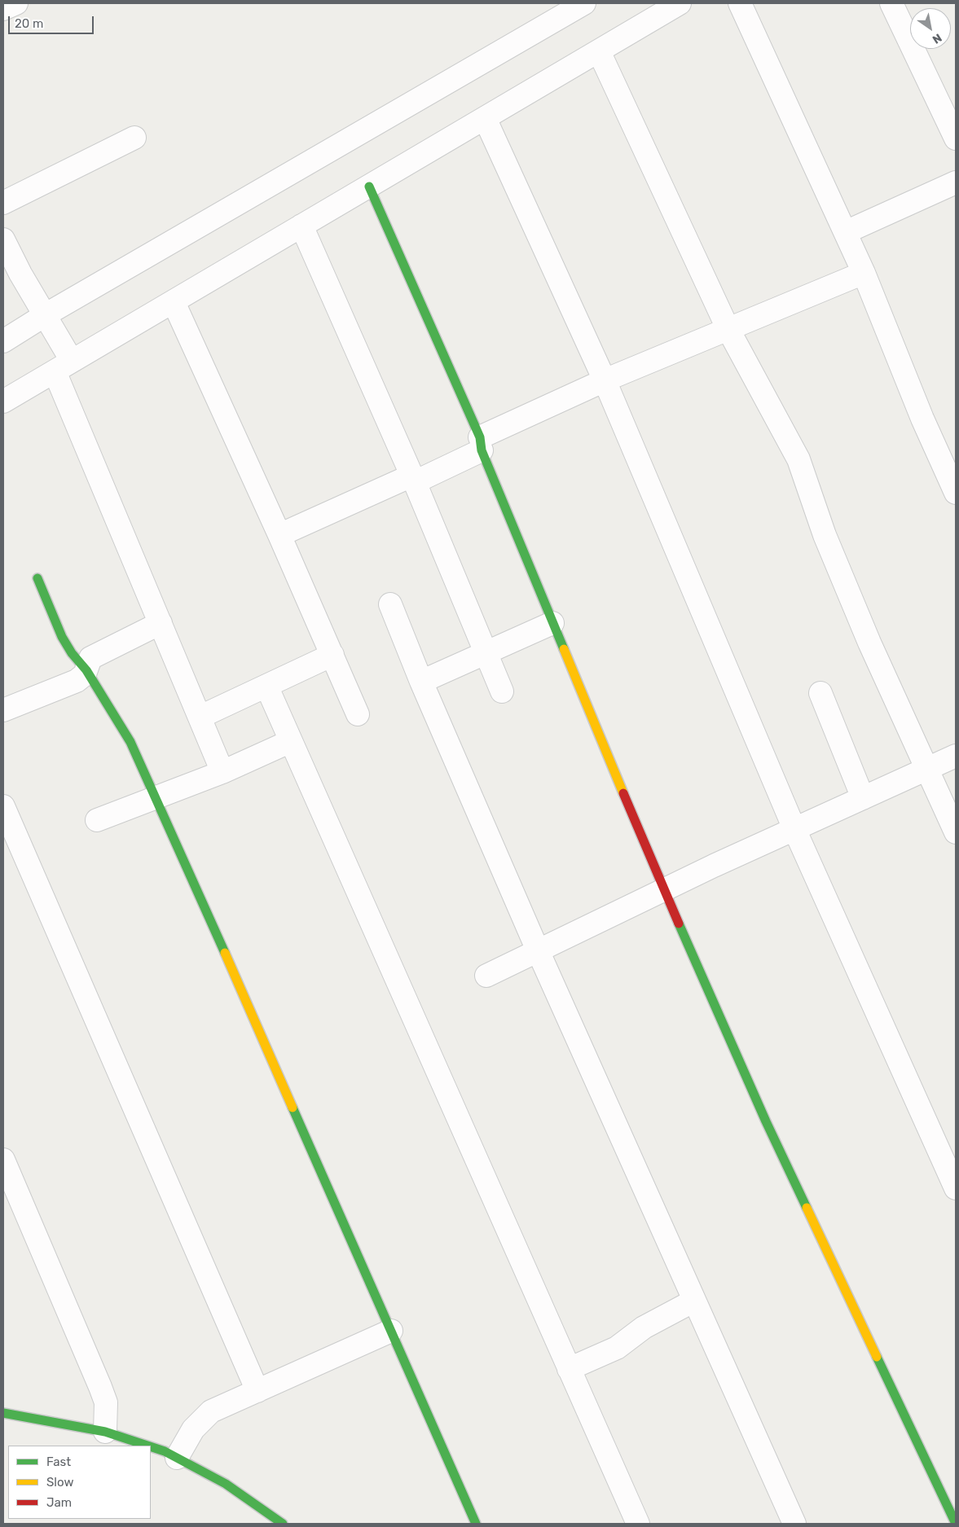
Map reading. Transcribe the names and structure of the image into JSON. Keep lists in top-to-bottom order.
{
  "legend": ["Fast", "Slow", "Jam"],
  "scale_bar": "20 m",
  "north": "bottom right"
}
